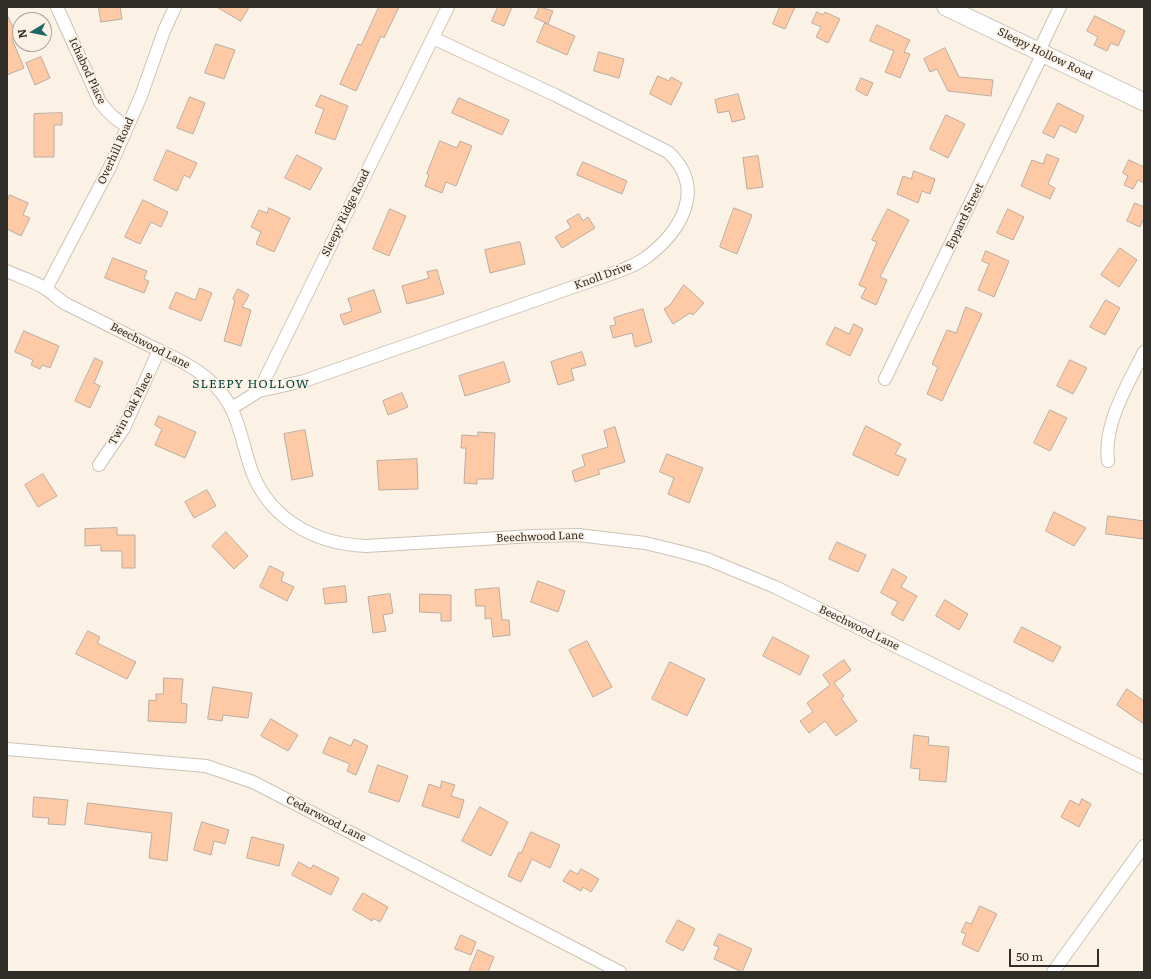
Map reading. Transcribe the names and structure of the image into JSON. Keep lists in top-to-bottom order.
{
  "streets": {
    "main road": ["Sleepy Hollow Road"],
    "street": [
      "Ichabod Place",
      "Overhill Road",
      "Sleepy Ridge Road",
      "Eppard Street",
      "Knoll Drive",
      "Beechwood Lane",
      "Twin Oak Place",
      "Cedarwood Lane"
    ]
  },
  "crossings": [
    ["Sleepy Hollow Road", "Eppard Street"],
    ["Ichabod Place", "Overhill Road"],
    ["Overhill Road", "Beechwood Lane"],
    ["Sleepy Ridge Road", "Knoll Drive"],
    ["Beechwood Lane", "Twin Oak Place"]
  ],
  "districts": ["SLEEPY HOLLOW"],
  "scale_bar": "50 m",
  "north": "left"
}
